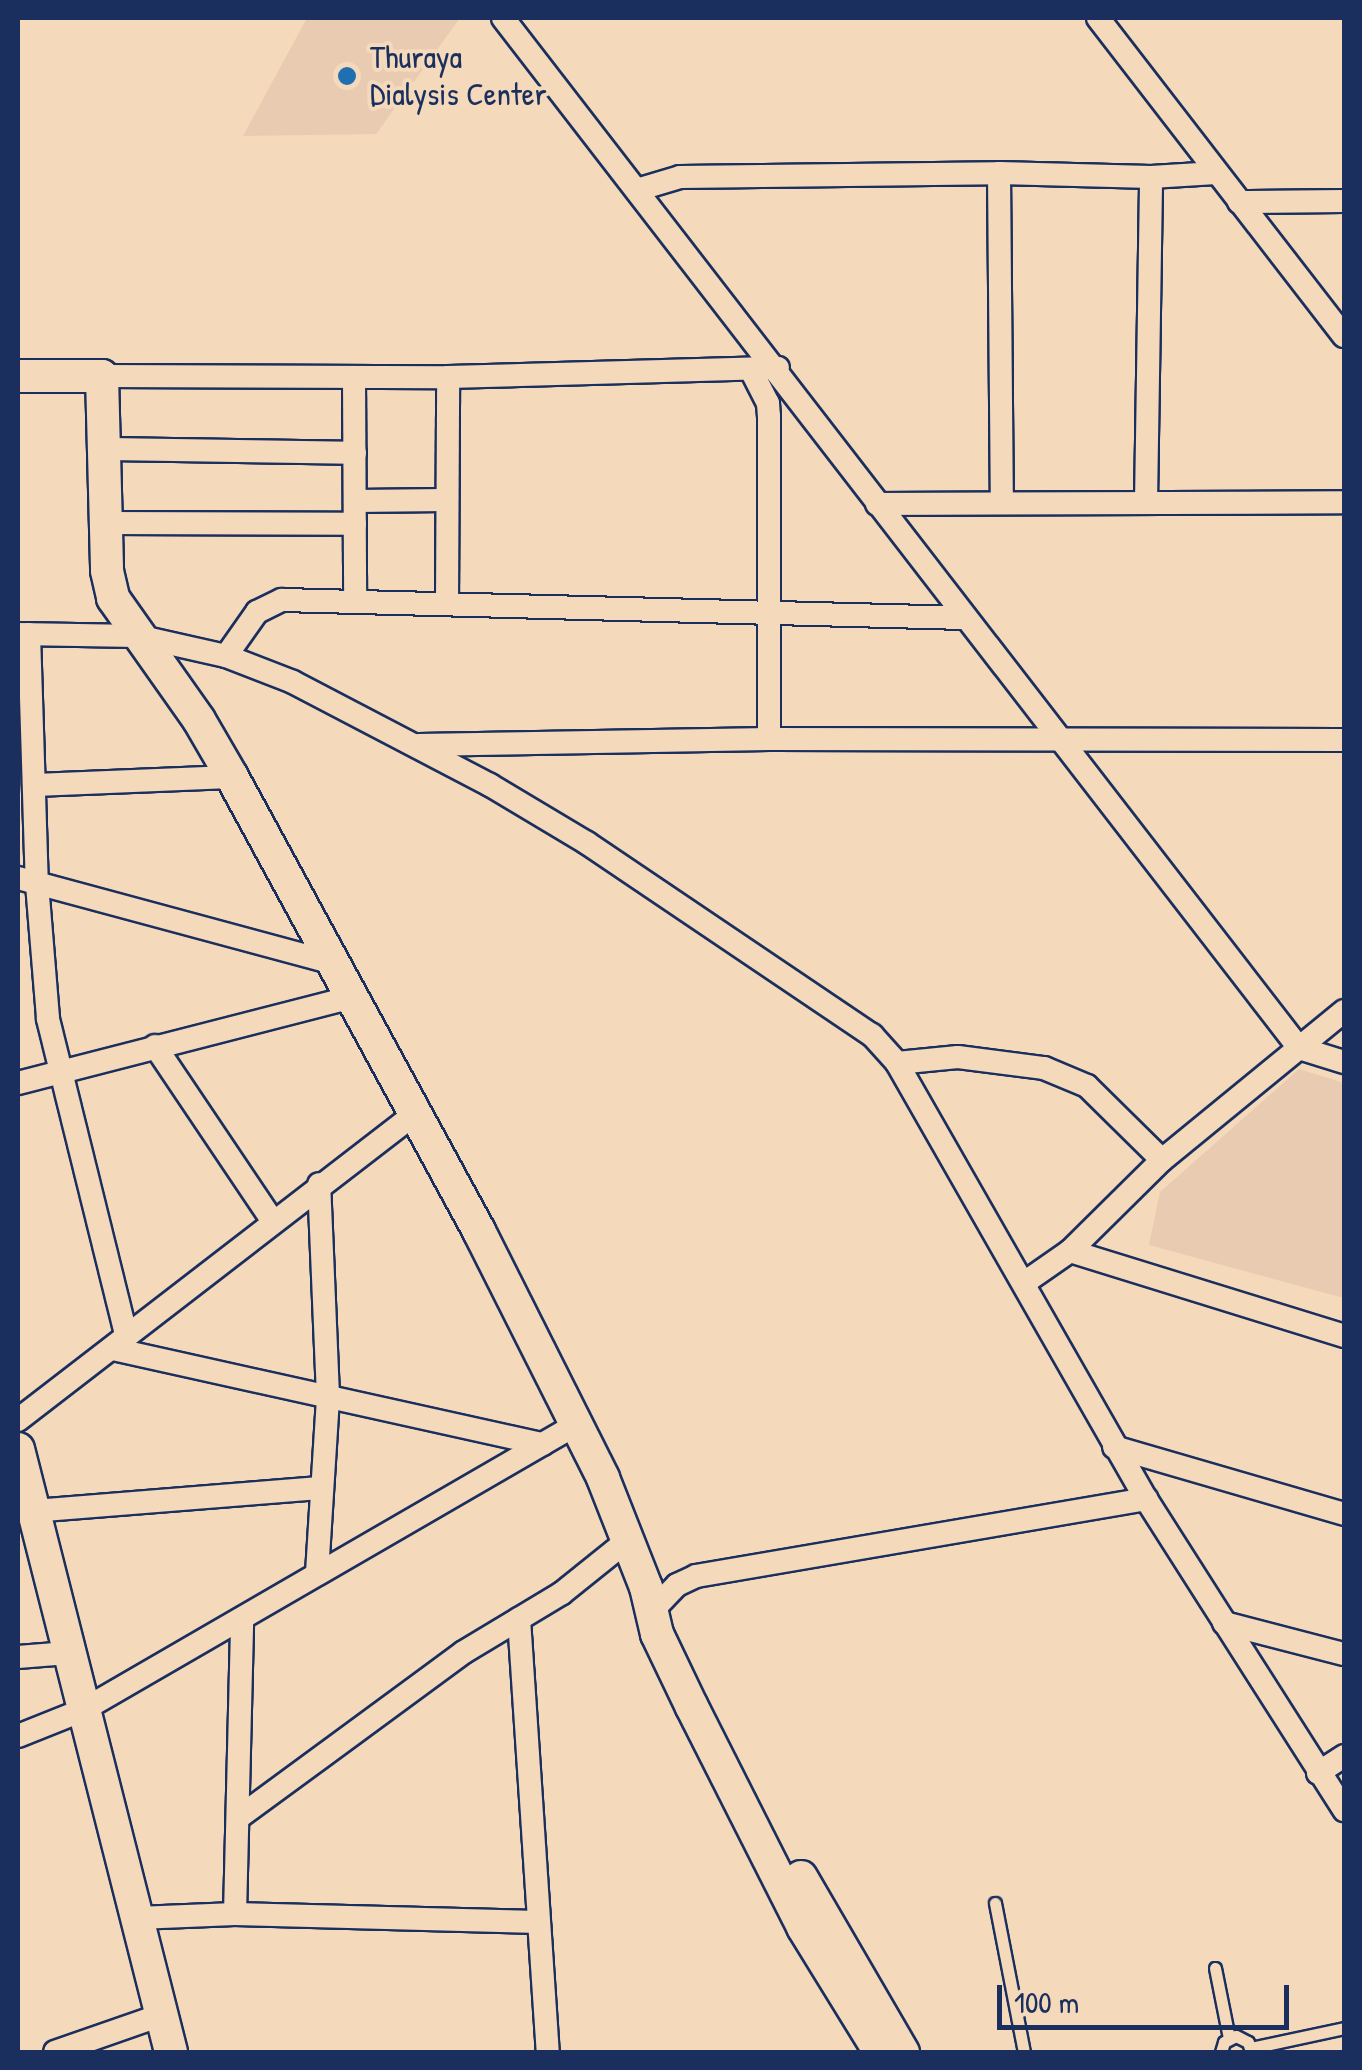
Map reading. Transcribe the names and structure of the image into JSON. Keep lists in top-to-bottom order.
{
  "places": ["Thuraya Dialysis Center"],
  "scale_bar": "100 m"
}
